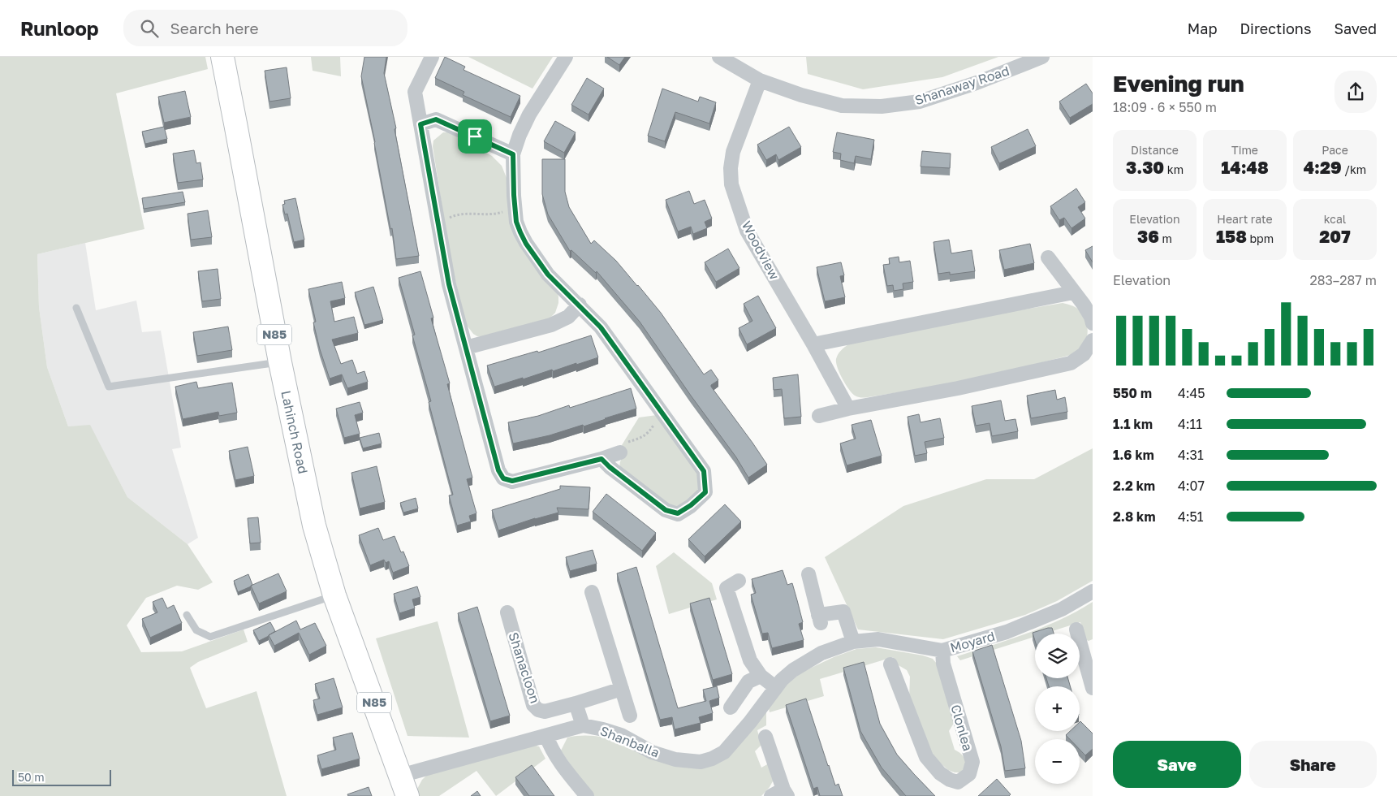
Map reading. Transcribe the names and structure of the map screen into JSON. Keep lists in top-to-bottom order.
{
  "streets": {
    "main road": ["N85", "Lahinch Road"],
    "street": [
      "Shanaway Road",
      "Woodview",
      "Moyard",
      "Shanacloon",
      "Clonlea",
      "Shanballa"
    ]
  },
  "crossings": [
    ["Shanaway Road", "Woodview"],
    ["Lahinch Road", "Shanballa"],
    ["Moyard", "Clonlea"],
    ["Moyard", "Shanballa"]
  ],
  "scale_bar": "50 m",
  "page": {
    "header": "Runloop",
    "search": "Search here",
    "nav": ["Map", "Directions", "Saved"],
    "heading": ["Evening run", "18:09 · 6 × 550 m"],
    "stats": [
      ["Distance", "3.30 km"],
      ["Time", "14:48"],
      ["Pace", "4:29 /km"],
      ["Elevation", "36 m"],
      ["Heart rate", "158 bpm"],
      ["kcal", "207"]
    ],
    "chart": ["Elevation", "283–287 m"],
    "list": [
      {
        "name": "550 m",
        "note": "4:45"
      },
      {
        "name": "1.1 km",
        "note": "4:11"
      },
      {
        "name": "1.6 km",
        "note": "4:31"
      },
      {
        "name": "2.2 km",
        "note": "4:07"
      },
      {
        "name": "2.8 km",
        "note": "4:51"
      }
    ],
    "map_buttons": ["+", "−"],
    "buttons": ["Save", "Share"],
    "scale": "50 m"
  }
}
